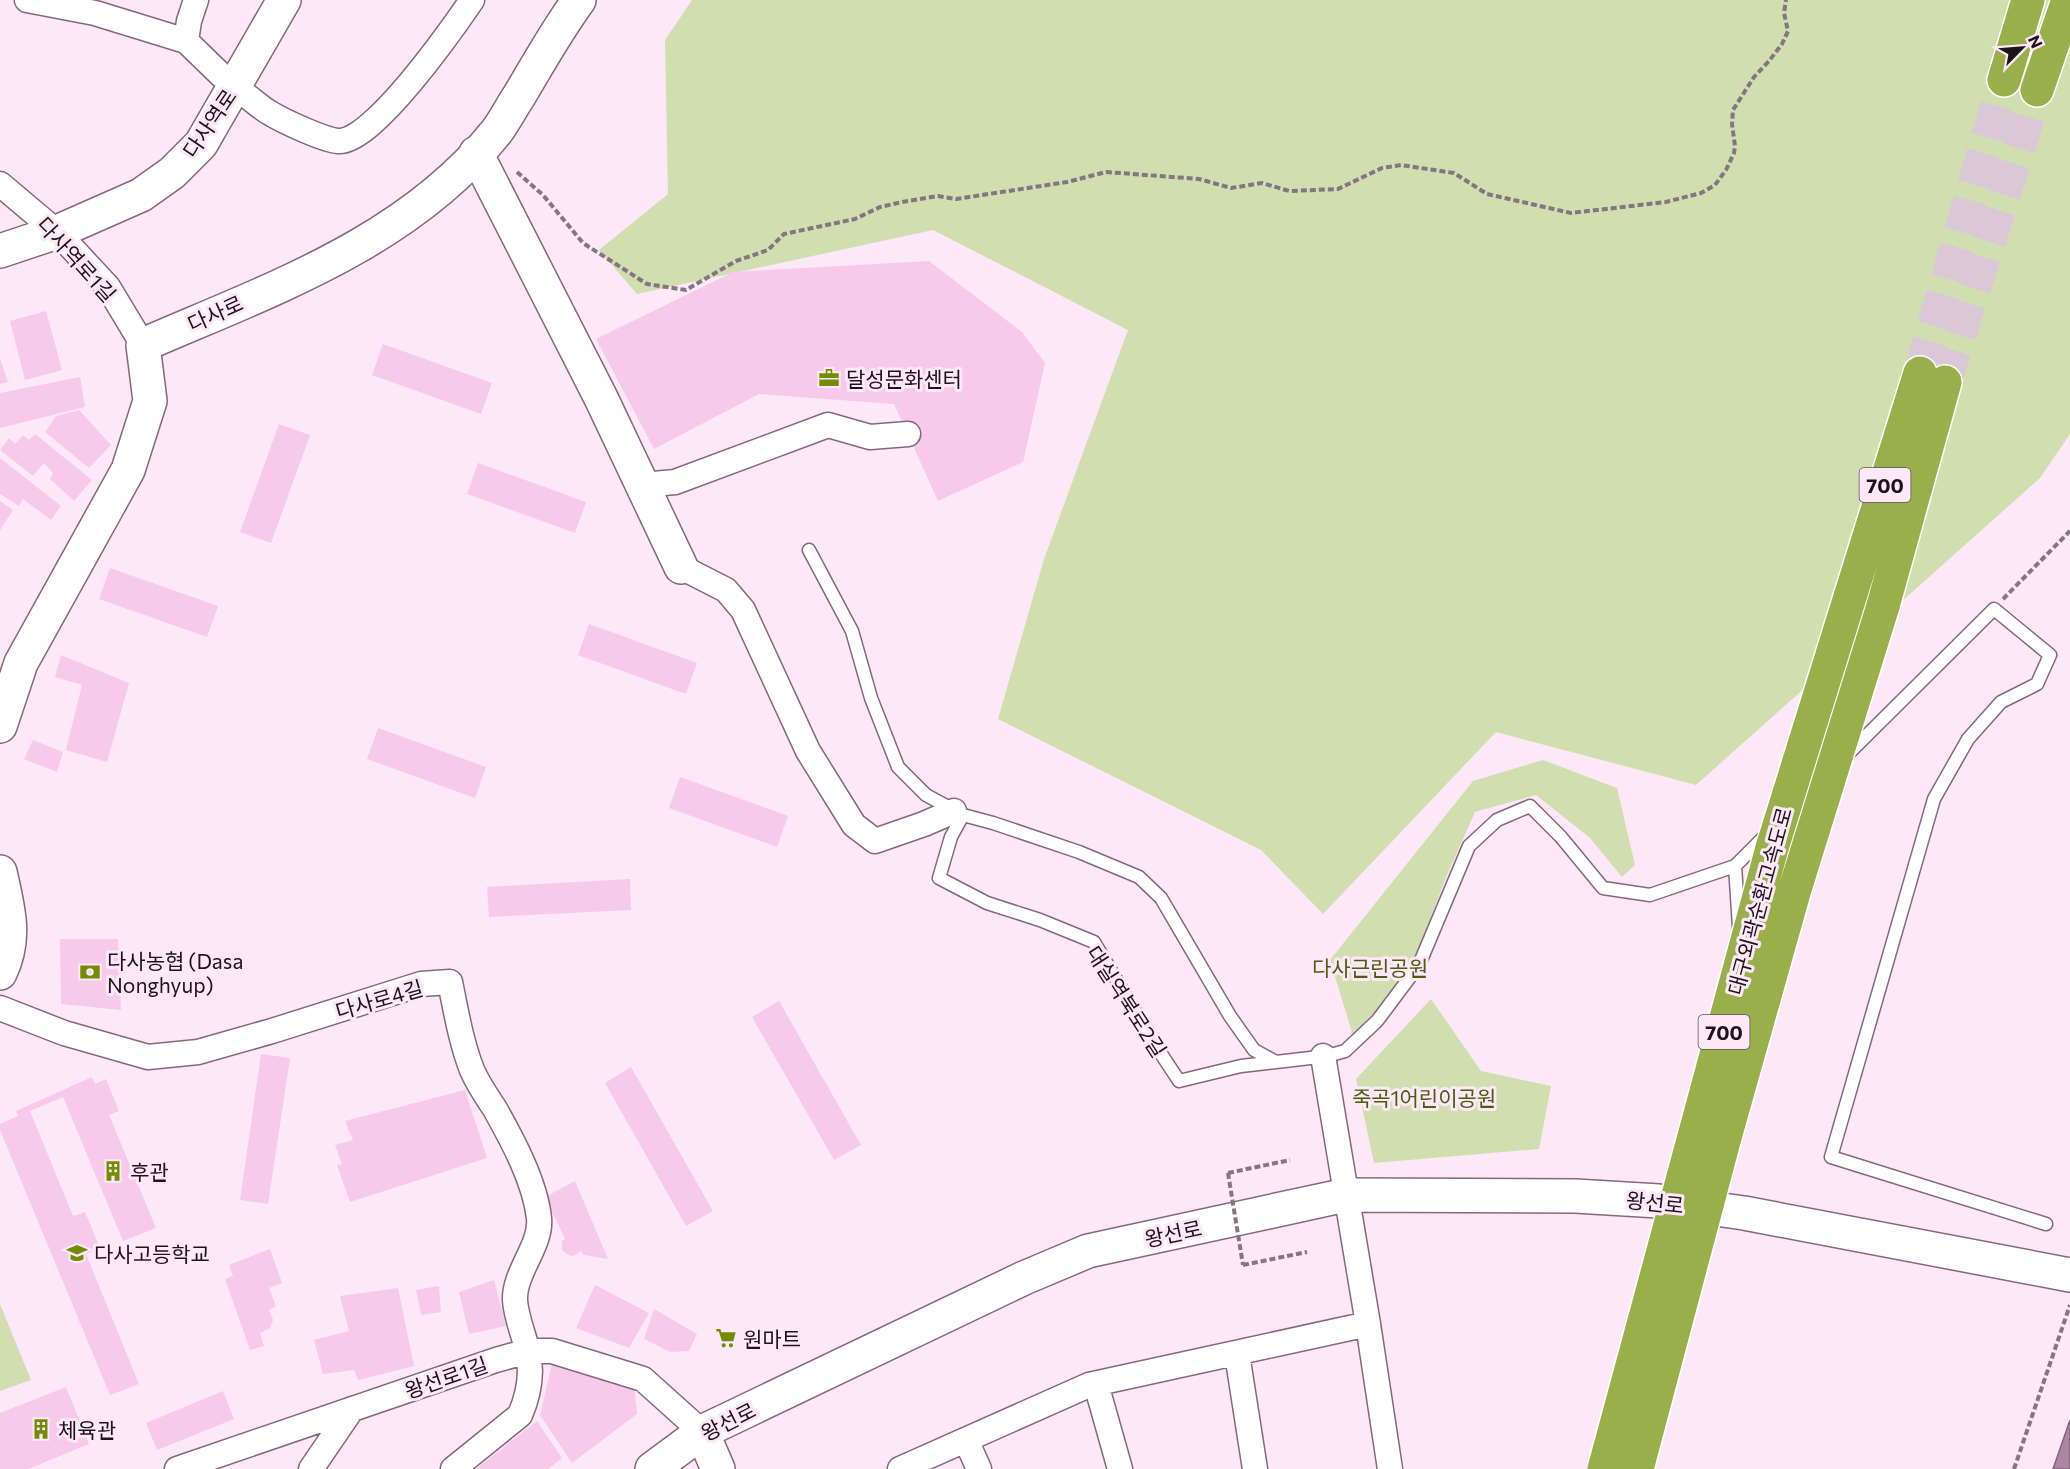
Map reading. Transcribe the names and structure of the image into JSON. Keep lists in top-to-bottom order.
{
  "streets": {
    "highway": ["700", "대구외곽순환고속도로"],
    "street": [
      "다사역로",
      "다사역로1길",
      "다사로",
      "다사로4길",
      "왕선로",
      "왕선로1길"
    ],
    "lane": ["대실역북로2길"]
  },
  "crossings": [
    ["다사역로", "다사역로1길"],
    ["다사역로1길", "다사로"],
    ["다사로4길", "왕선로1길"],
    ["왕선로", "왕선로1길"]
  ],
  "parks": ["다사근린공원", "죽곡1어린이공원"],
  "places": {
    "office": ["달성문화센터"],
    "bank": ["다사농협 (Dasa Nonghyup)"],
    "building": ["후관", "체육관"],
    "school or university": ["다사고등학교"],
    "supermarket": ["원마트"]
  },
  "north": "top right"
}
